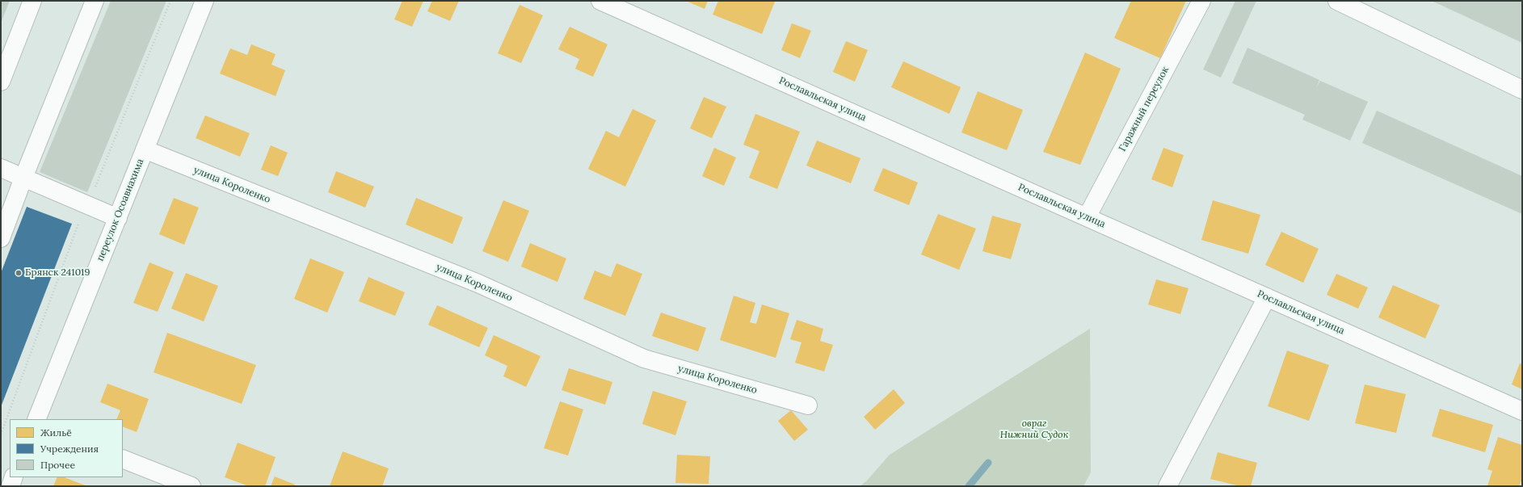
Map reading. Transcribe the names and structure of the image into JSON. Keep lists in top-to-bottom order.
{
  "streets": {
    "street": [
      "Рославльская улица",
      "Гаражный переулок",
      "улица Короленко",
      "переулок Осоавиахима"
    ]
  },
  "crossings": [
    ["Рославльская улица", "Гаражный переулок"],
    ["улица Короленко", "переулок Осоавиахима"]
  ],
  "parks": ["овраг Нижний Судок"],
  "places": ["Брянск 241019"],
  "legend": ["Жильё", "Учреждения", "Прочее"]
}
